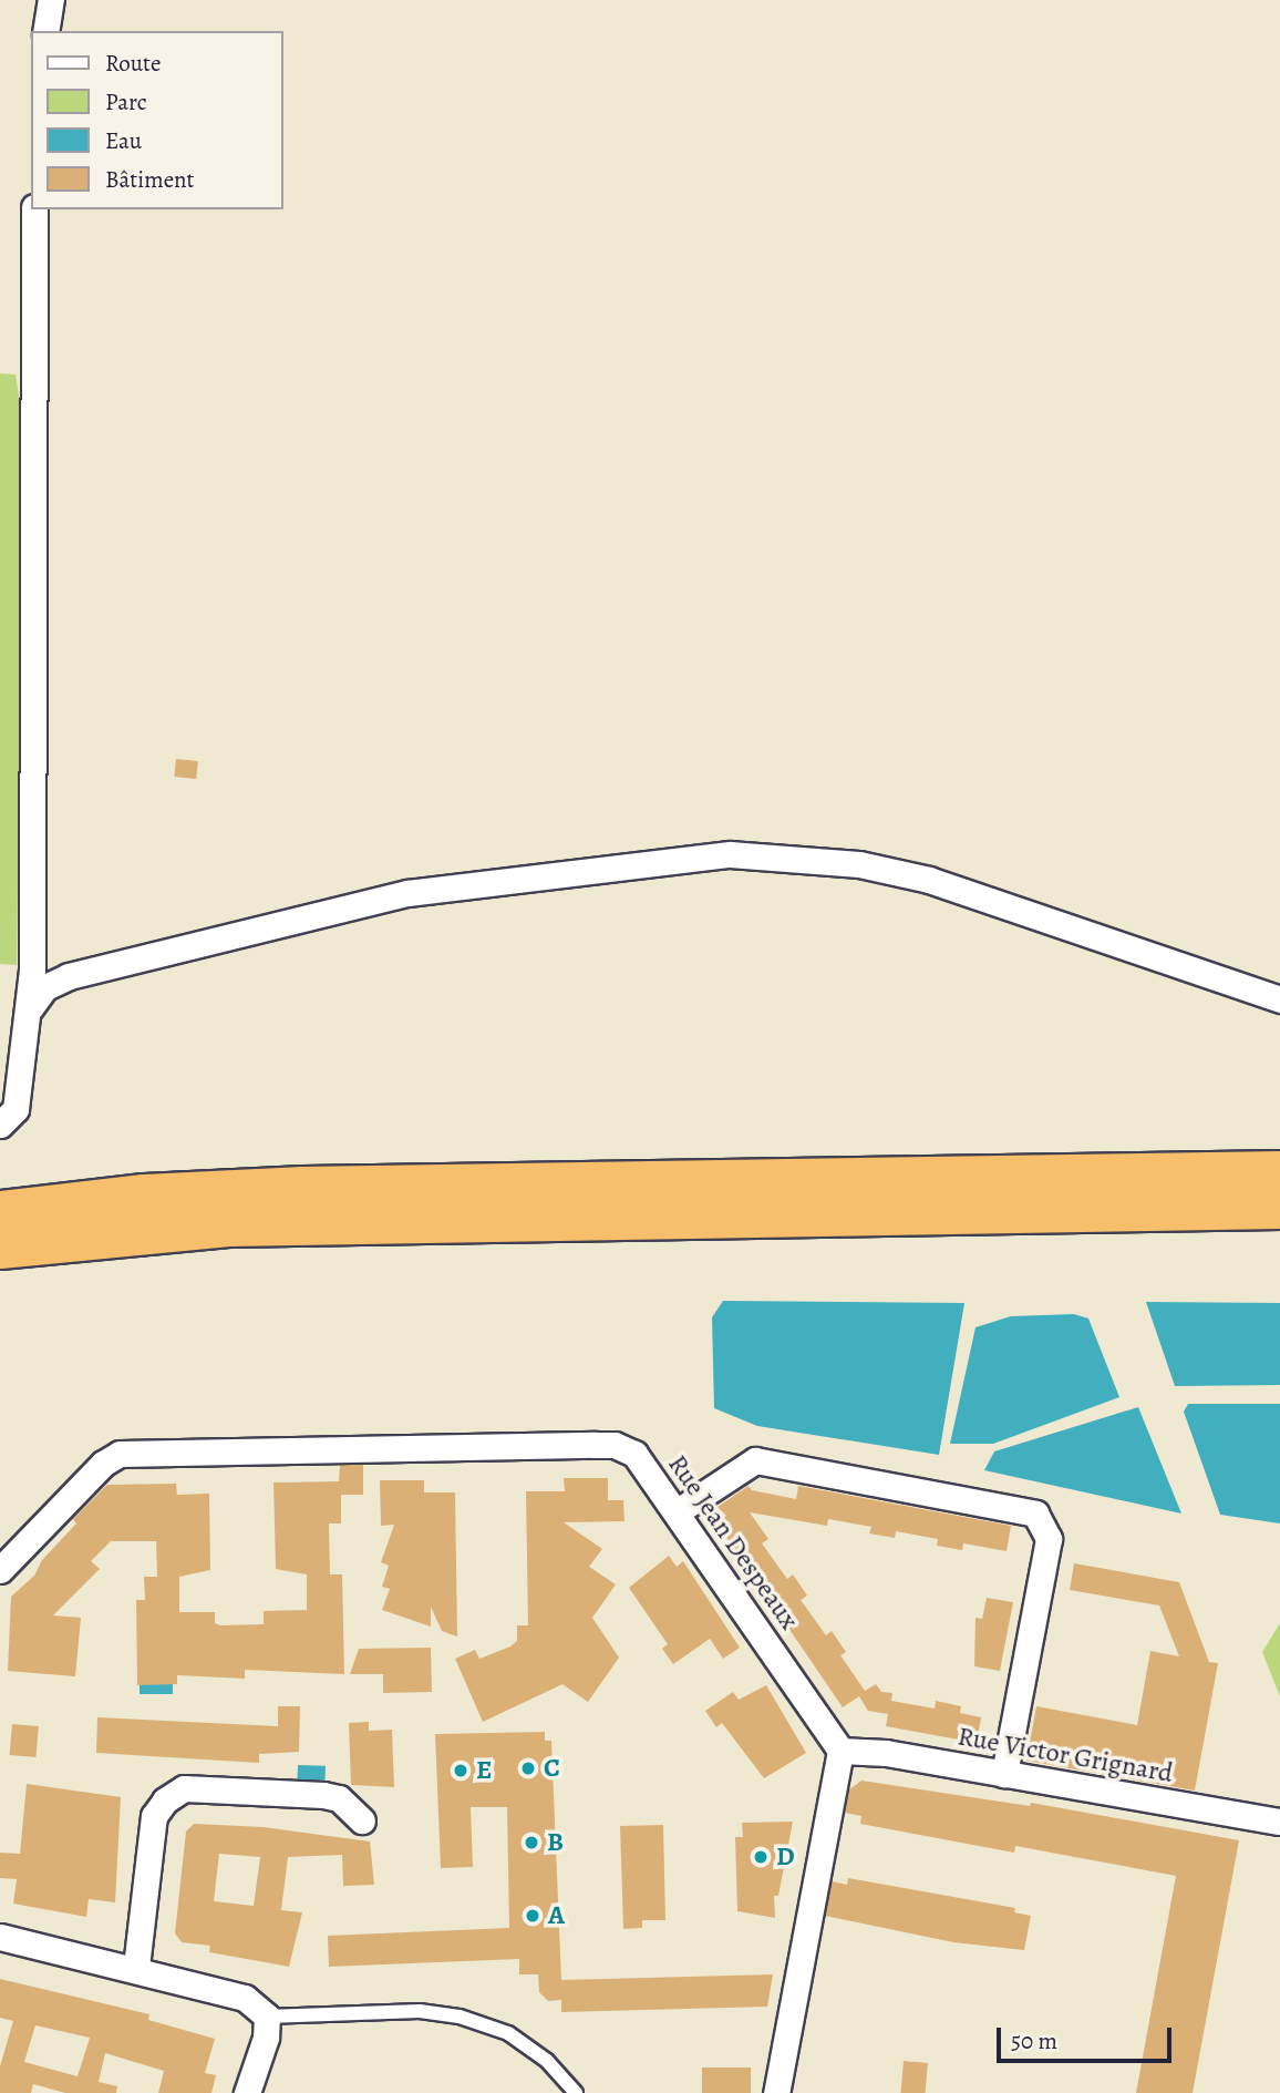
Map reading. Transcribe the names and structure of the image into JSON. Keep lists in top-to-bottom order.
{
  "streets": {
    "street": ["Rue Jean Despeaux", "Rue Victor Grignard"]
  },
  "crossings": [
    ["Rue Jean Despeaux", "Rue Victor Grignard"]
  ],
  "places": [
    "C",
    "E",
    "B",
    "D",
    "A"
  ],
  "legend": [
    "Route",
    "Parc",
    "Eau",
    "Bâtiment"
  ],
  "scale_bar": "50 m"
}
